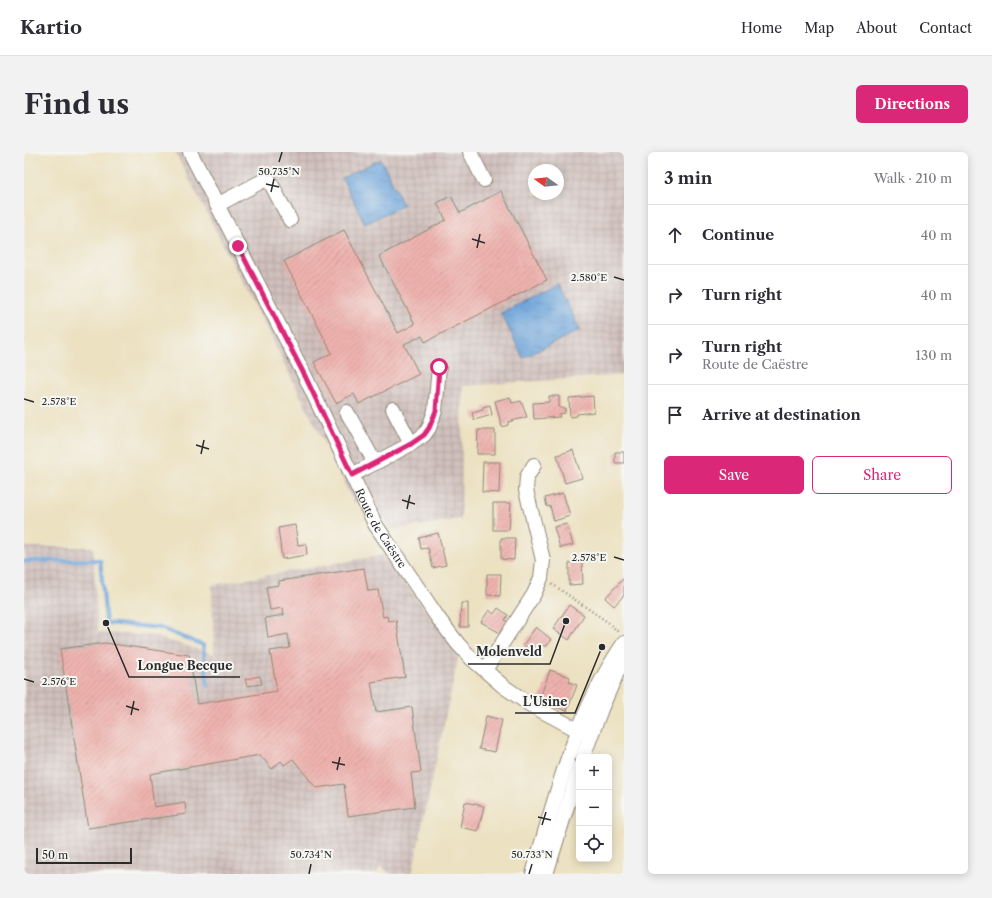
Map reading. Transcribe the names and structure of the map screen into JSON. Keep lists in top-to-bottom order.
{
  "streets": {
    "street": ["Route de Caëstre"]
  },
  "places": ["Molenveld", "Longue Becque", "L'Usine"],
  "scale_bar": "50 m",
  "north": "left",
  "page": {
    "header": "Kartio",
    "nav": [
      "Home",
      "Map",
      "About",
      "Contact"
    ],
    "buttons": [
      "Directions",
      ["Save", "Share"]
    ],
    "title": "Find us",
    "heading": ["3 min", "Walk · 210 m"],
    "list": [
      ["Continue", "40 m"],
      ["Turn right", "40 m"],
      ["Turn right", "Route de Caëstre", "130 m"],
      "Arrive at destination"
    ],
    "map_buttons": ["+", "−"],
    "scale": "50 m"
  },
  "coordinates": [
    "50.735°N",
    "2.580°E",
    "2.578°E",
    "2.576°E",
    "50.734°N",
    "50.733°N"
  ]
}
